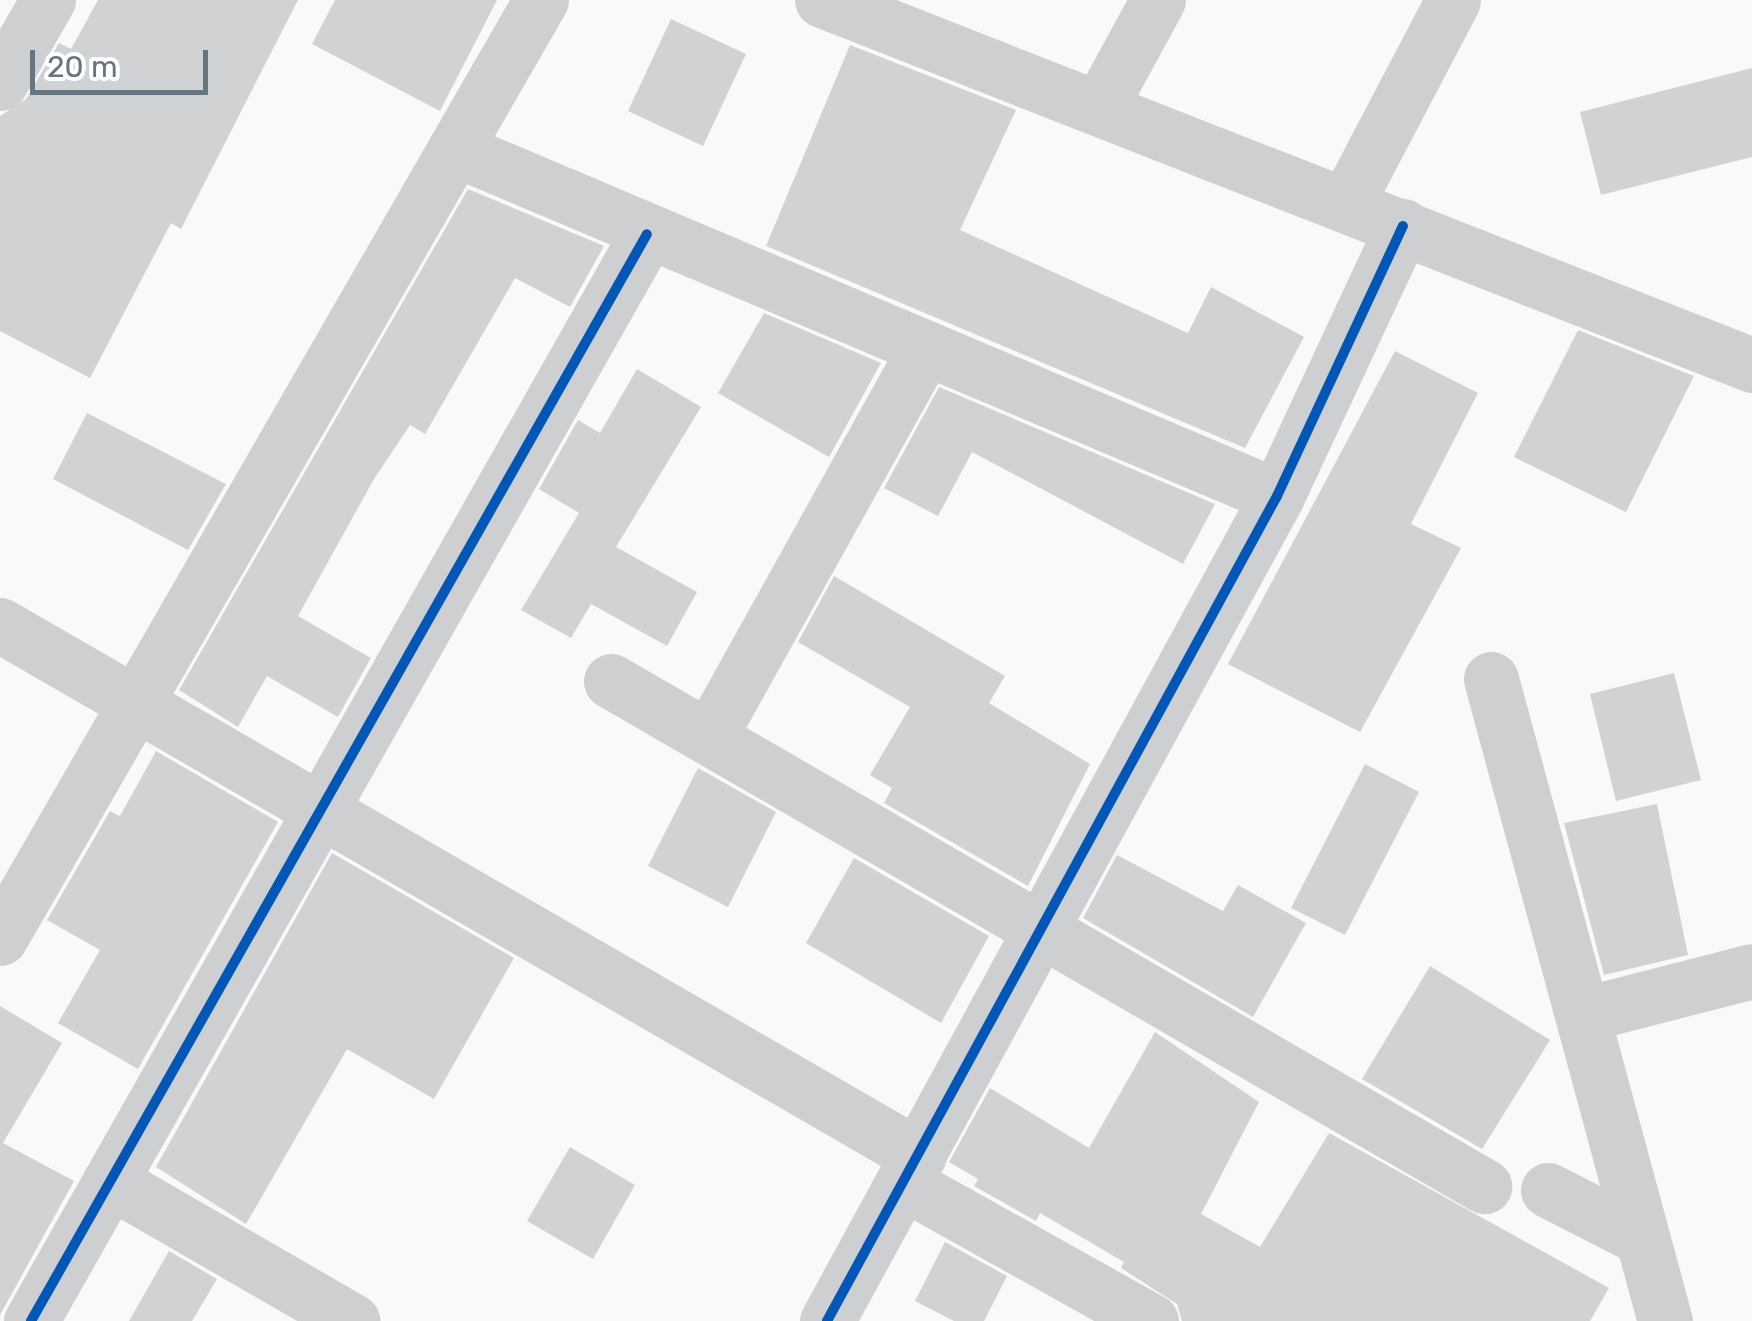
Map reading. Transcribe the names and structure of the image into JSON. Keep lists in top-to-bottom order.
{
  "scale_bar": "20 m"
}
